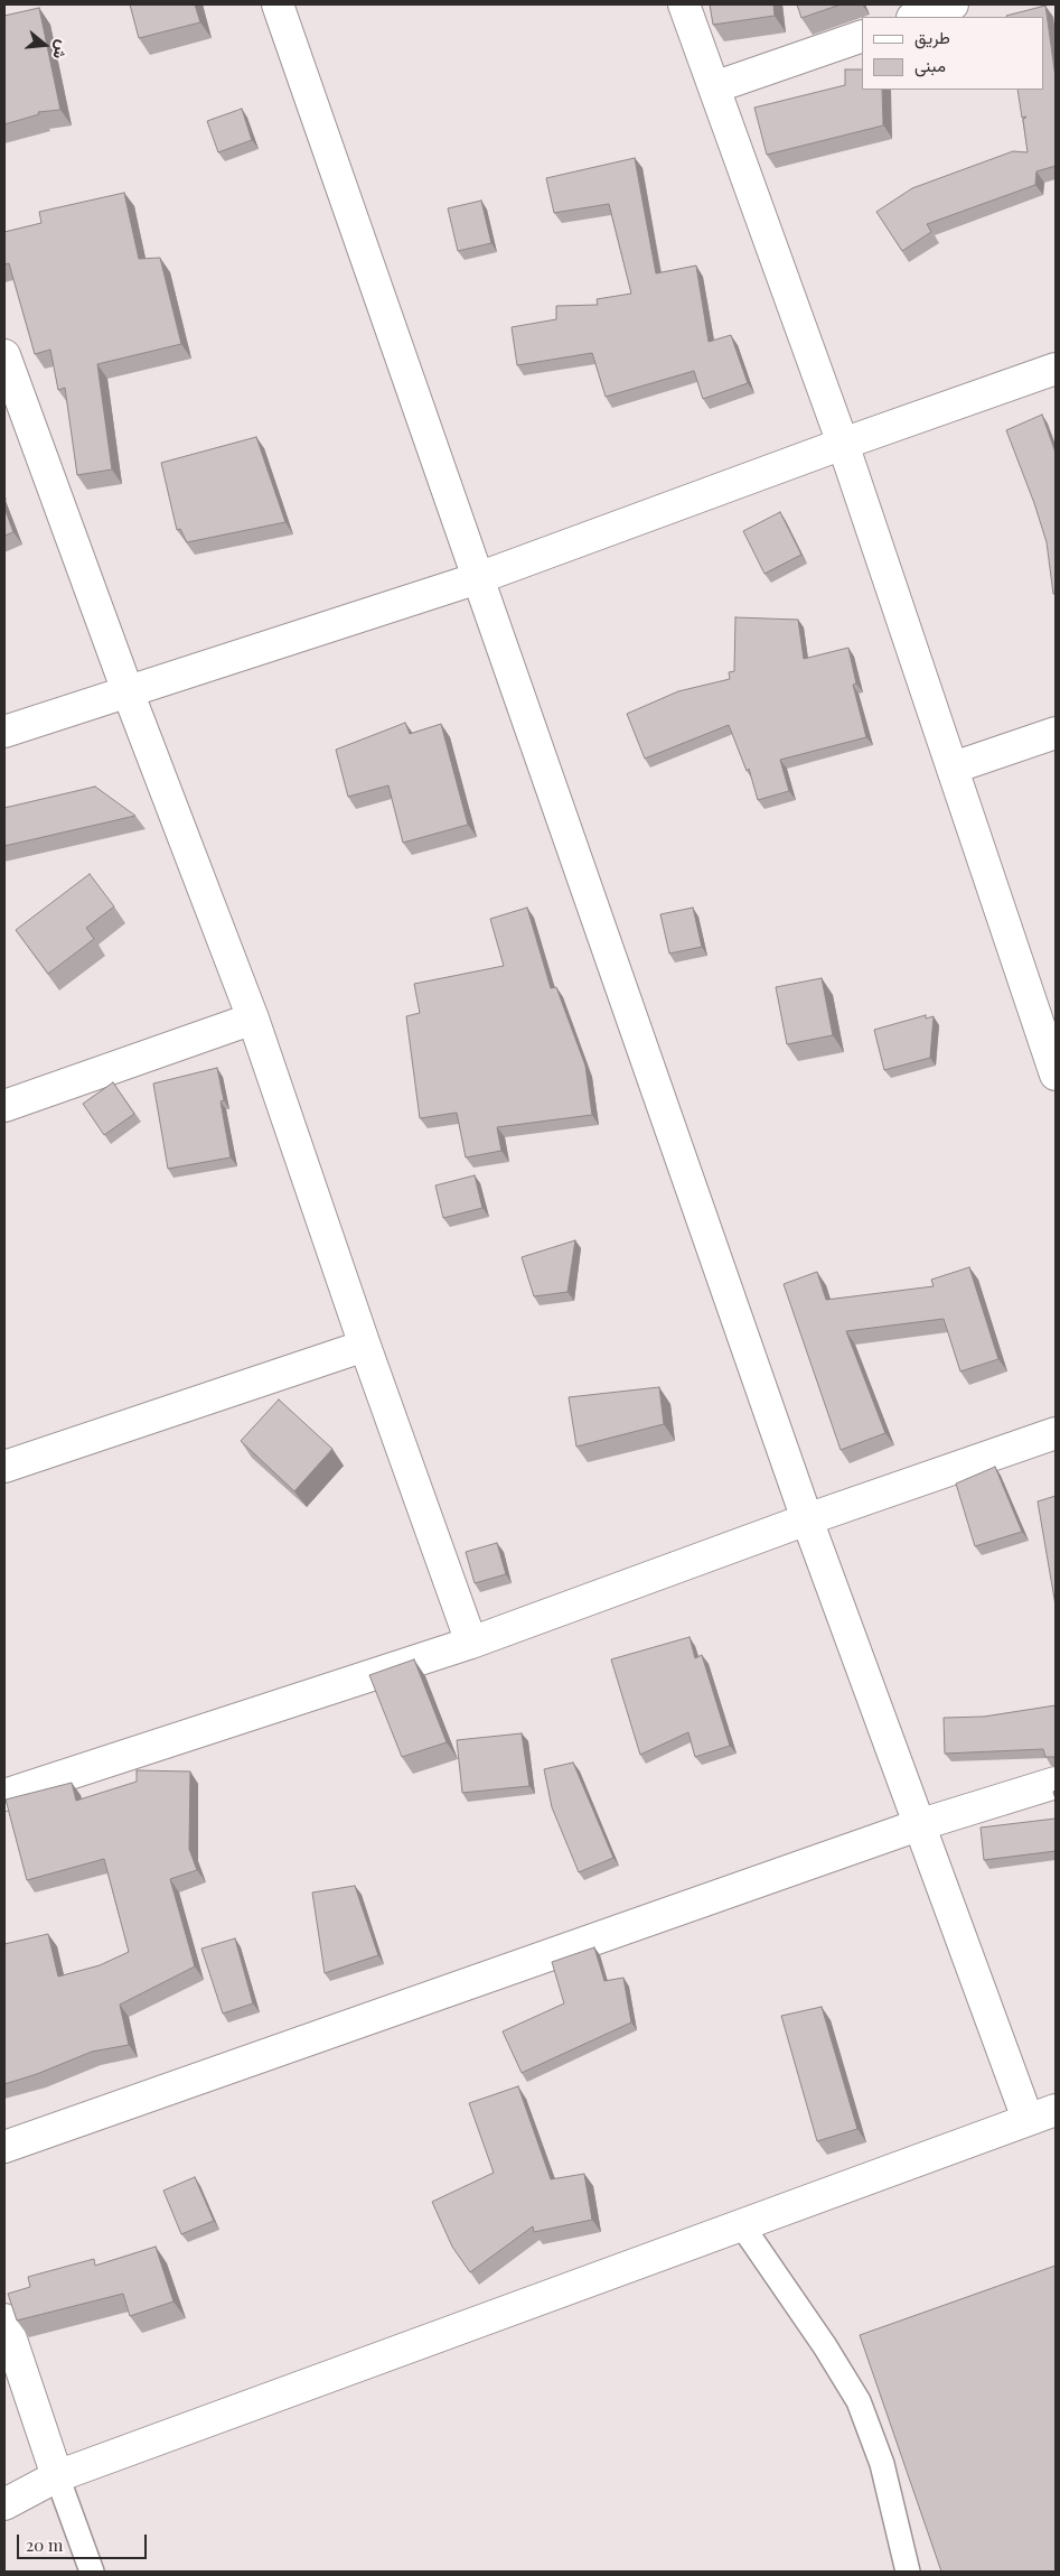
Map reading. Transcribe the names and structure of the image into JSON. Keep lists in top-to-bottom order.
{
  "legend": ["طريق", "مبنى"],
  "scale_bar": "20 m",
  "north": "right"
}
